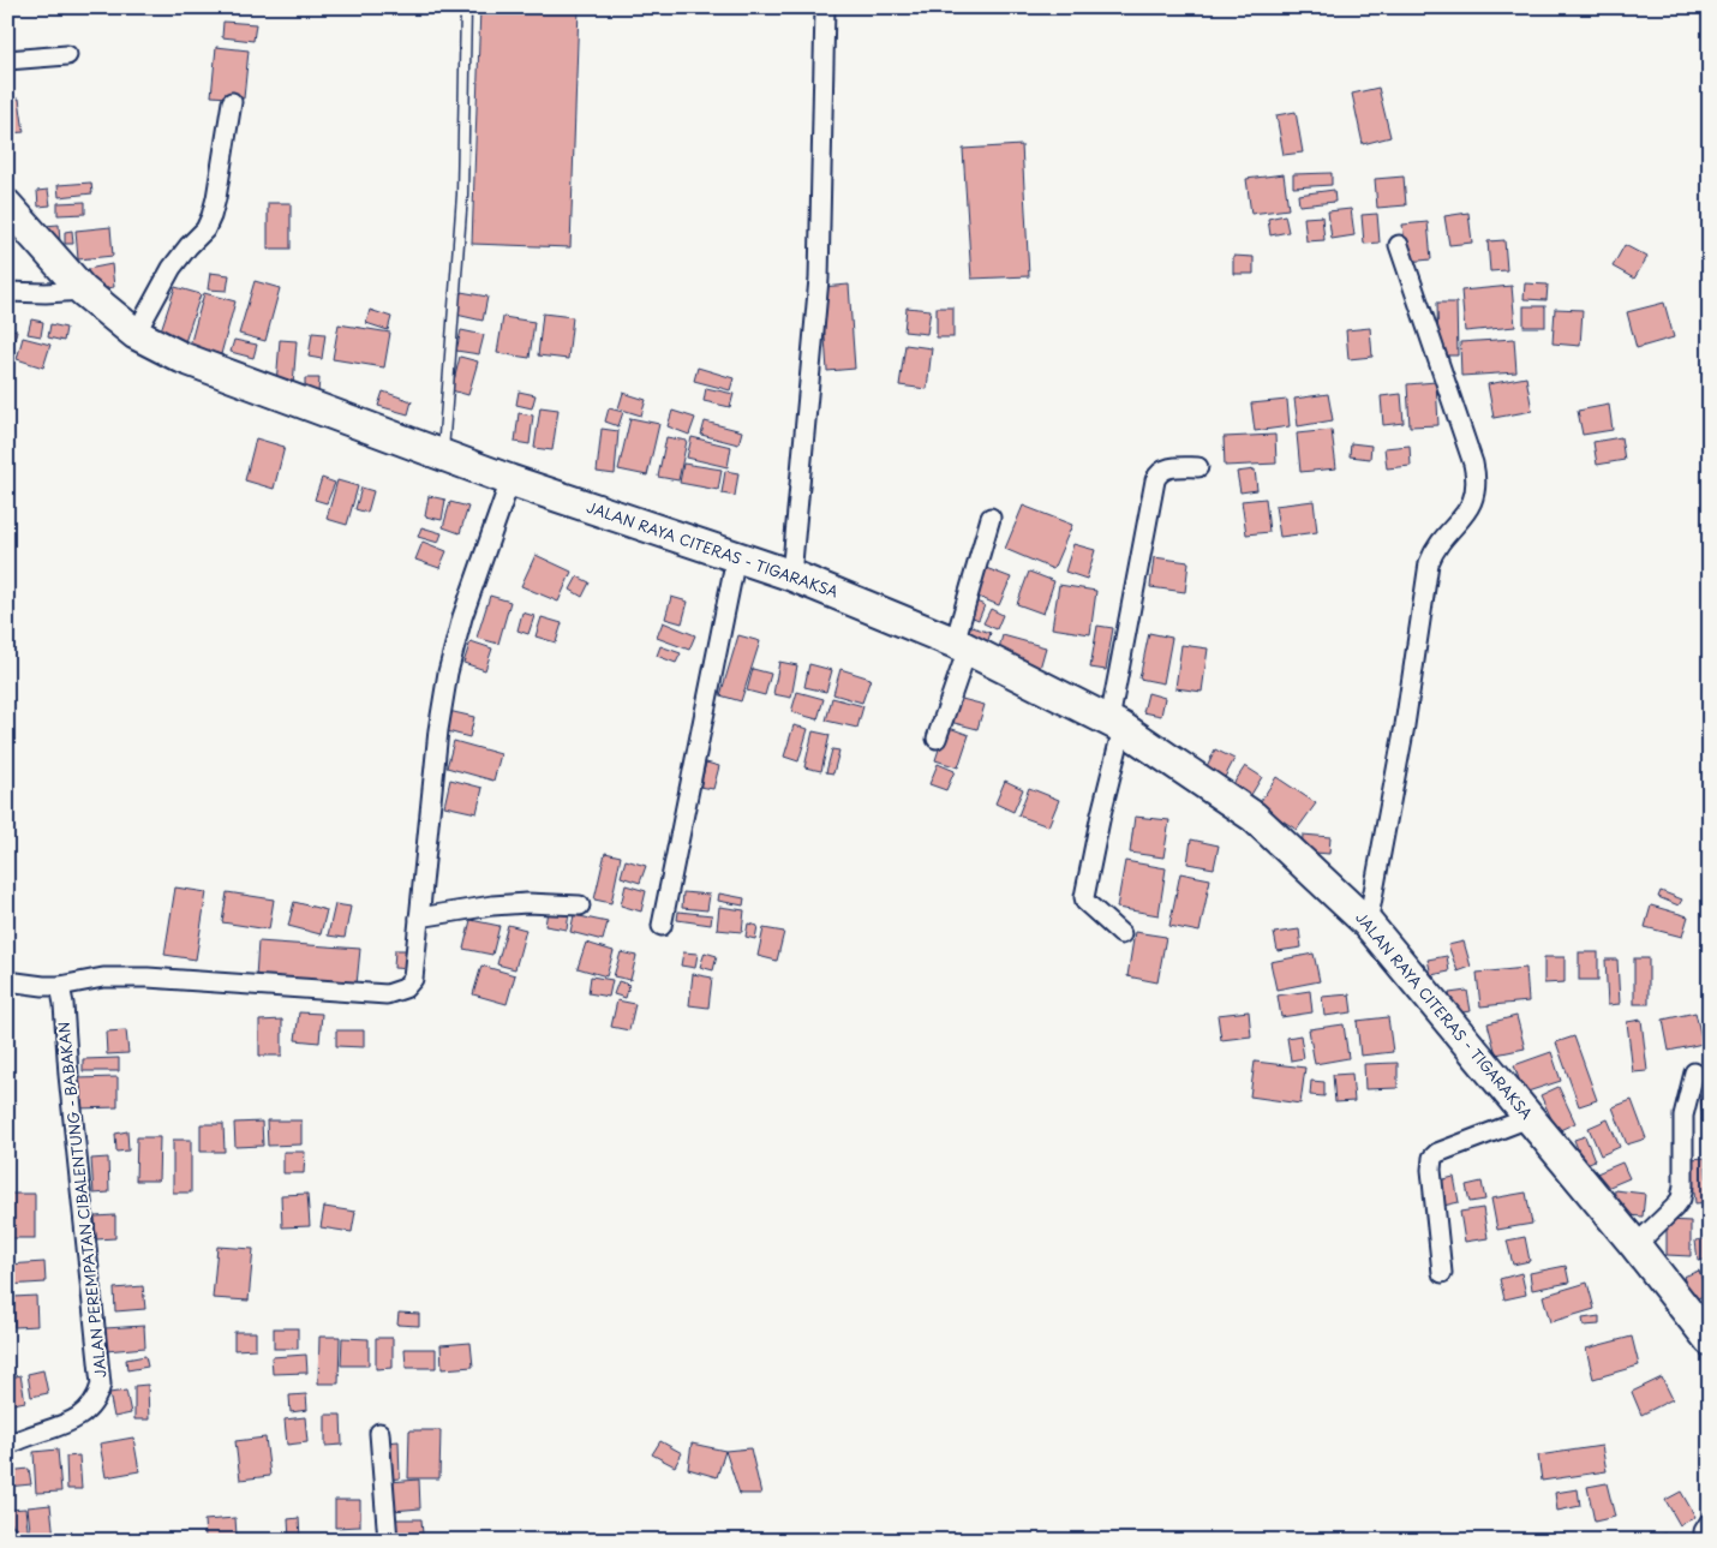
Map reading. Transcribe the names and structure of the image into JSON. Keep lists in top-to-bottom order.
{
  "streets": {
    "main road": ["JALAN RAYA CITERAS - TIGARAKSA"],
    "street": ["JALAN PEREMPATAN CIBALENTUNG - BABAKAN"]
  }
}
